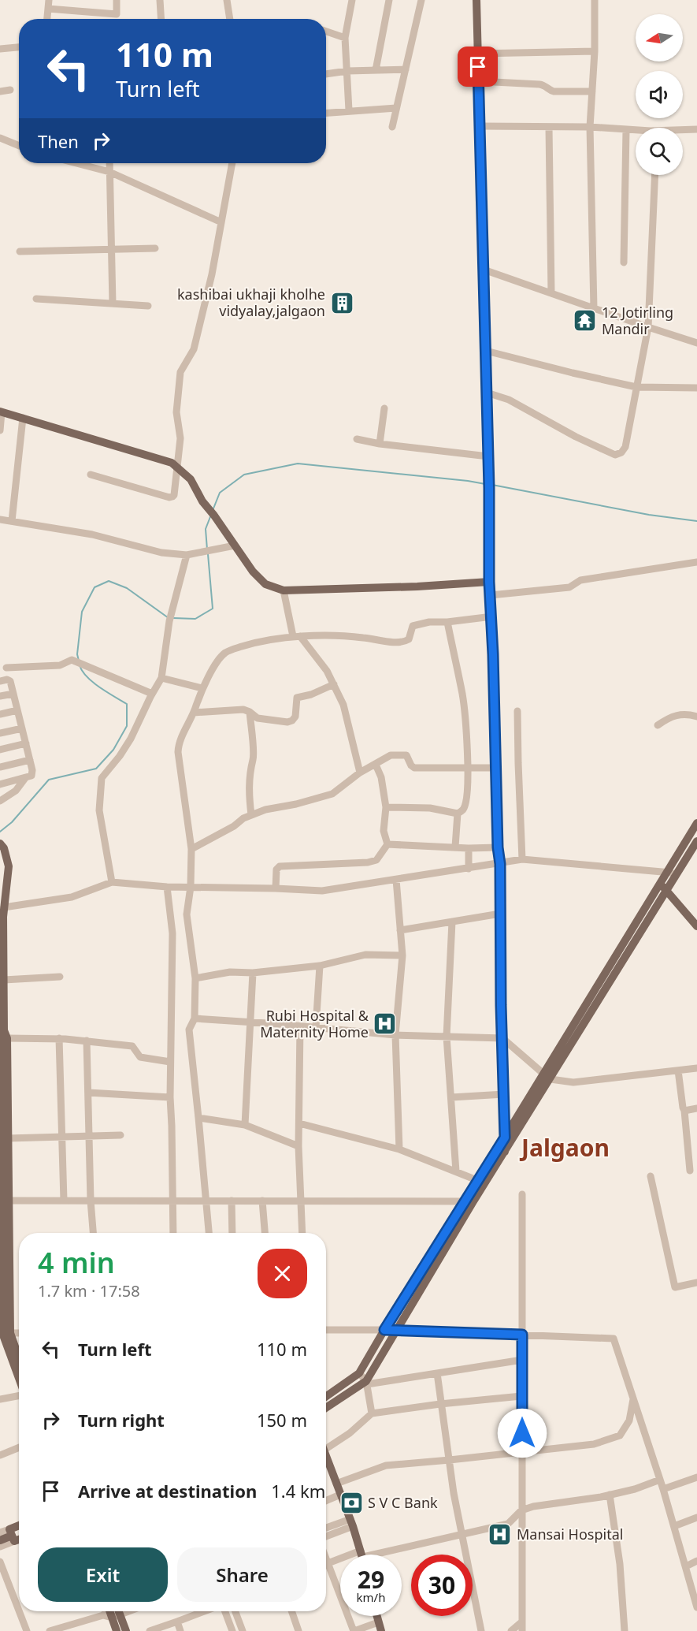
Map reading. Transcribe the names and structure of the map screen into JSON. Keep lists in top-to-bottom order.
{
  "districts": ["Jalgaon"],
  "places": {
    "building": ["kashibai ukhaji kholhe vidyalay,jalgaon"],
    "temple": ["12 Jotirling Mandir"],
    "hospital": ["Rubi Hospital & Maternity Home", "Mansai Hospital"],
    "bank": ["S V C Bank"]
  },
  "north": "left",
  "page": {
    "turn": ["110 m", "Turn left"],
    "then": "Then",
    "heading": ["4 min", "1.7 km · 17:58"],
    "list": [
      {
        "name": "Turn left",
        "value": "110 m"
      },
      {
        "name": "Turn right",
        "value": "150 m"
      },
      {
        "name": "Arrive at destination",
        "value": "1.4 km"
      }
    ],
    "buttons": ["Exit", "Share"],
    "speed": "29 km/h",
    "limit": "30"
  }
}
